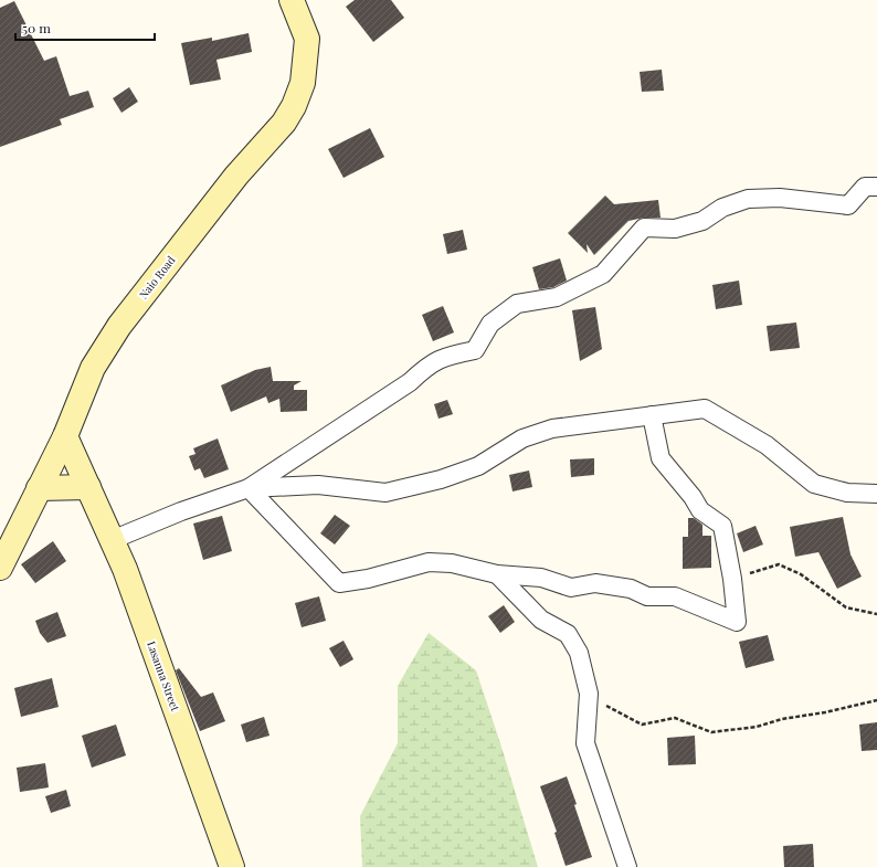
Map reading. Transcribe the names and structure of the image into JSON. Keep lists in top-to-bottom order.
{
  "streets": {
    "street": ["Naio Road", "Lasanna Street"]
  },
  "crossings": [
    ["Naio Road", "Lasanna Street"]
  ],
  "scale_bar": "50 m"
}
